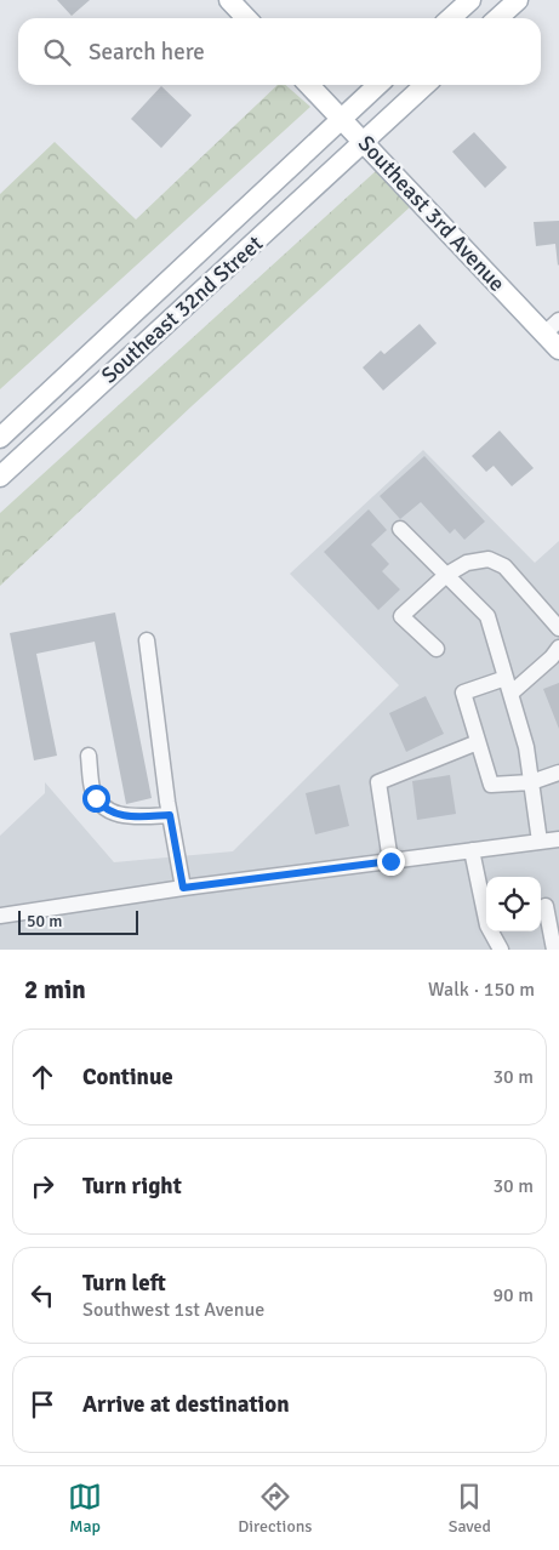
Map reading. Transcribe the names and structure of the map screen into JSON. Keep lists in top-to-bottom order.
{
  "streets": {
    "main road": ["Southeast 3rd Avenue", "Southeast 32nd Street"]
  },
  "crossings": [
    ["Southeast 3rd Avenue", "Southeast 32nd Street"]
  ],
  "scale_bar": "50 m",
  "page": {
    "search": "Search here",
    "scale": "50 m",
    "heading": ["2 min", "Walk · 150 m"],
    "list": [
      ["Continue", "30 m"],
      ["Turn right", "30 m"],
      ["Turn left", "Southwest 1st Avenue", "90 m"],
      "Arrive at destination"
    ],
    "nav": ["Map", "Directions", "Saved"]
  }
}
